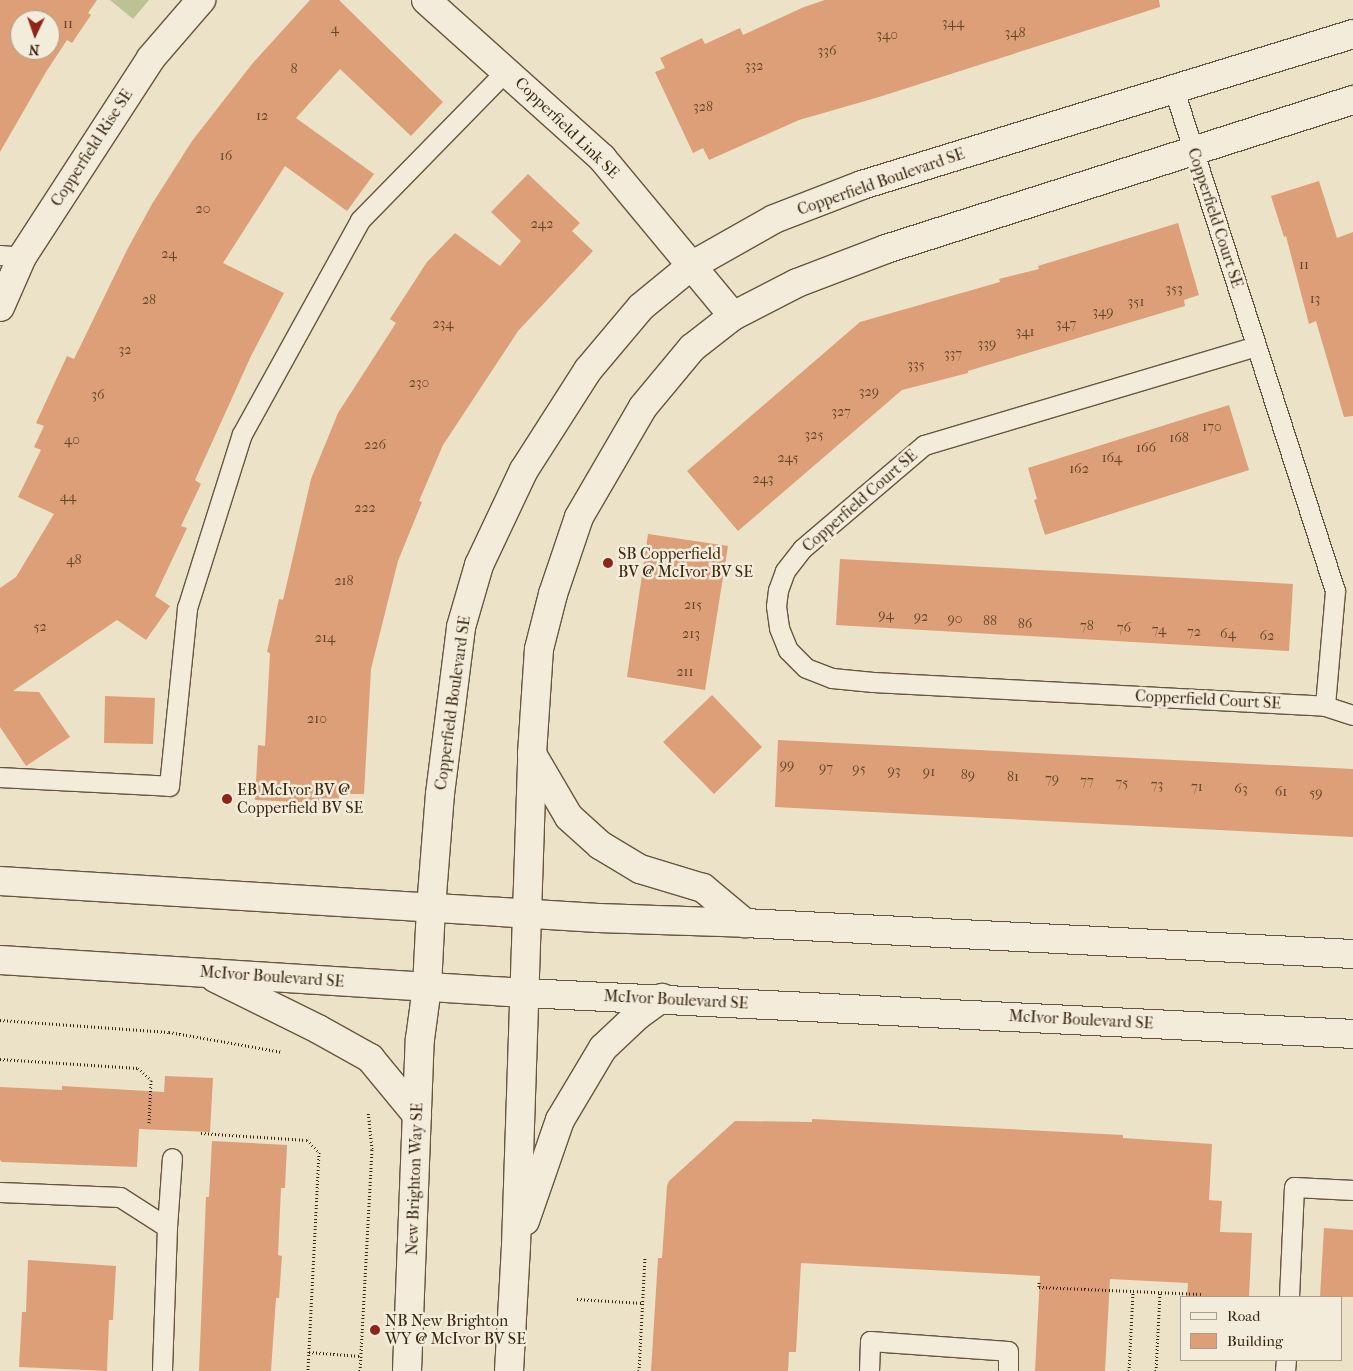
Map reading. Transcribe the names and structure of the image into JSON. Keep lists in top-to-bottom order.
{
  "streets": {
    "street": [
      "Copperfield Link SE",
      "Copperfield Rise SE",
      "Copperfield Boulevard SE",
      "McIvor Boulevard SE",
      "New Brighton Way SE"
    ],
    "lane": ["Copperfield Court SE"]
  },
  "crossings": [
    ["Copperfield Link SE", "Copperfield Boulevard SE"],
    ["Copperfield Boulevard SE", "Copperfield Court SE"],
    ["Copperfield Boulevard SE", "McIvor Boulevard SE"],
    ["Copperfield Boulevard SE", "New Brighton Way SE"],
    ["McIvor Boulevard SE", "New Brighton Way SE"]
  ],
  "places": ["SB Copperfield BV @ McIvor BV SE", "EB McIvor BV @ Copperfield BV SE", "NB New Brighton WY @ McIvor BV SE"],
  "house_numbers": [
    "344",
    "11",
    "4",
    "348",
    "340",
    "336",
    "332",
    "8",
    "328",
    "12",
    "16",
    "20",
    "242",
    "24",
    "11",
    "353",
    "13",
    "28",
    "351",
    "349",
    "234",
    "347",
    "341",
    "339",
    "32",
    "337",
    "335",
    "230",
    "329",
    "36",
    "327",
    "170",
    "325",
    "168",
    "40",
    "226",
    "166",
    "245",
    "164",
    "162",
    "243",
    "44",
    "222",
    "48",
    "218",
    "215",
    "94",
    "92",
    "90",
    "88",
    "86",
    "78",
    "52",
    "76",
    "74",
    "72",
    "213",
    "64",
    "62",
    "214",
    "211",
    "210",
    "99",
    "97",
    "95",
    "93",
    "91",
    "89",
    "81",
    "79",
    "77",
    "75",
    "73",
    "71",
    "63",
    "61",
    "59"
  ],
  "legend": ["Road", "Building"],
  "north": "bottom"
}
